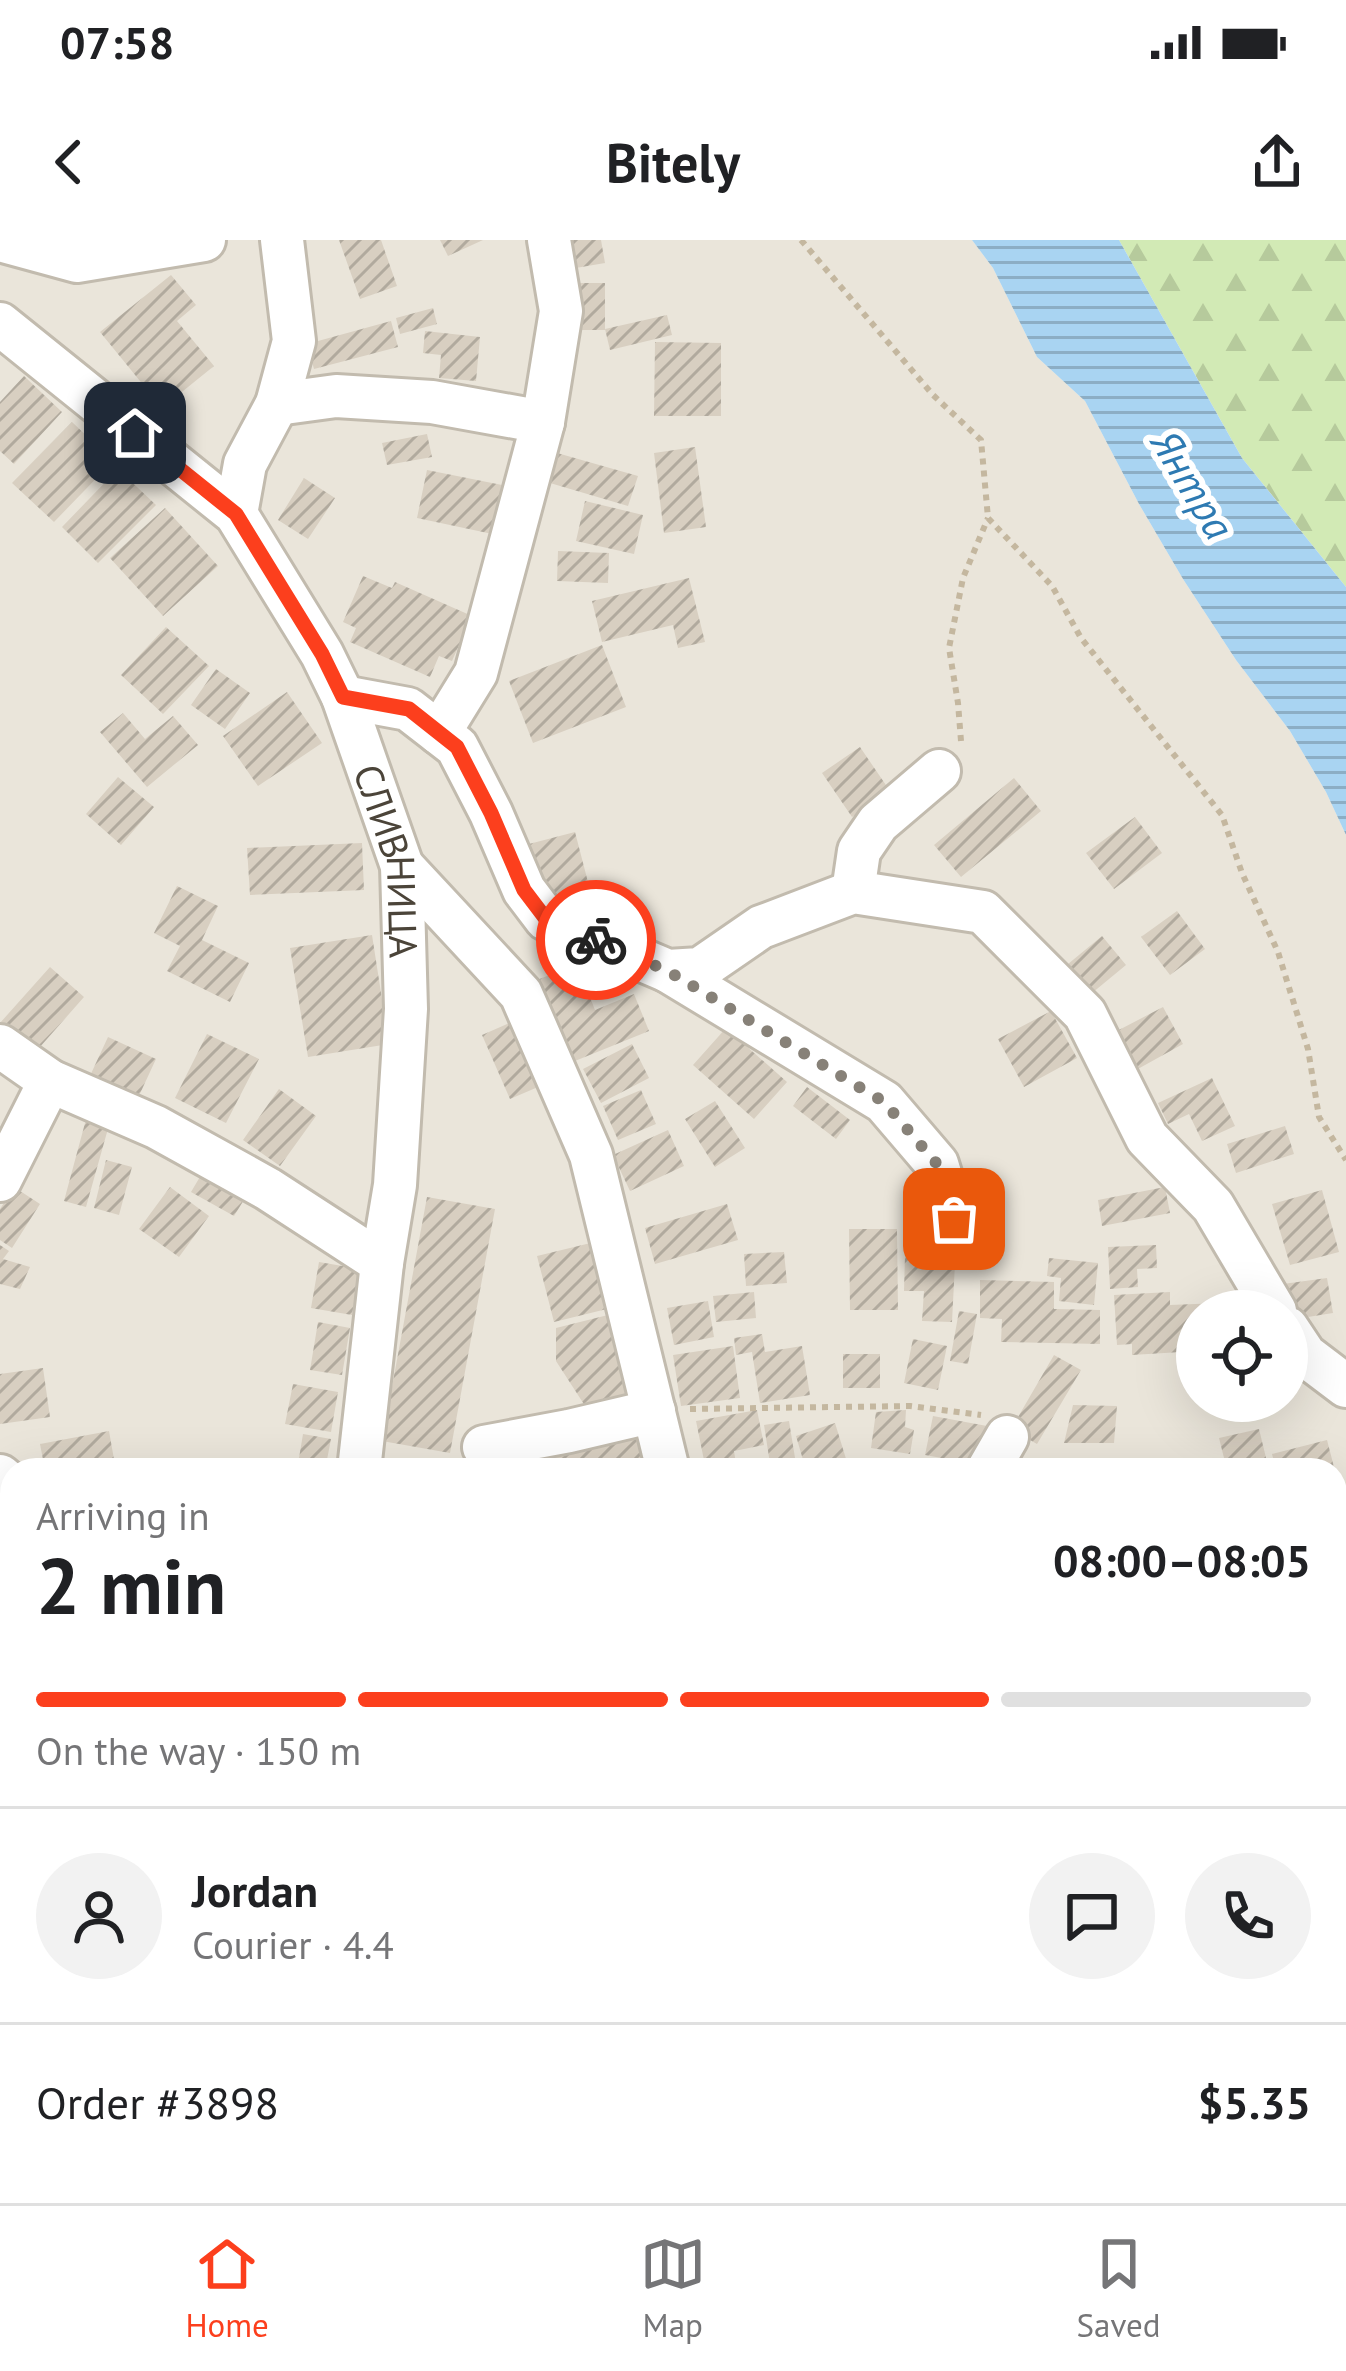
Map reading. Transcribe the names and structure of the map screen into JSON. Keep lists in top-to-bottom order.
{
  "streets": {
    "street": ["СЛИВНИЦА"]
  },
  "water": ["Янтра"],
  "page": {
    "status": "07:58",
    "header": "Bitely",
    "heading": ["2 min", "Arriving in", "08:00–08:05"],
    "panel": [
      "Jordan",
      "Courier · 4.4",
      "Order #3898",
      "$5.35"
    ],
    "bar": "On the way · 150 m",
    "tabs": ["Home", "Map", "Saved"]
  }
}
